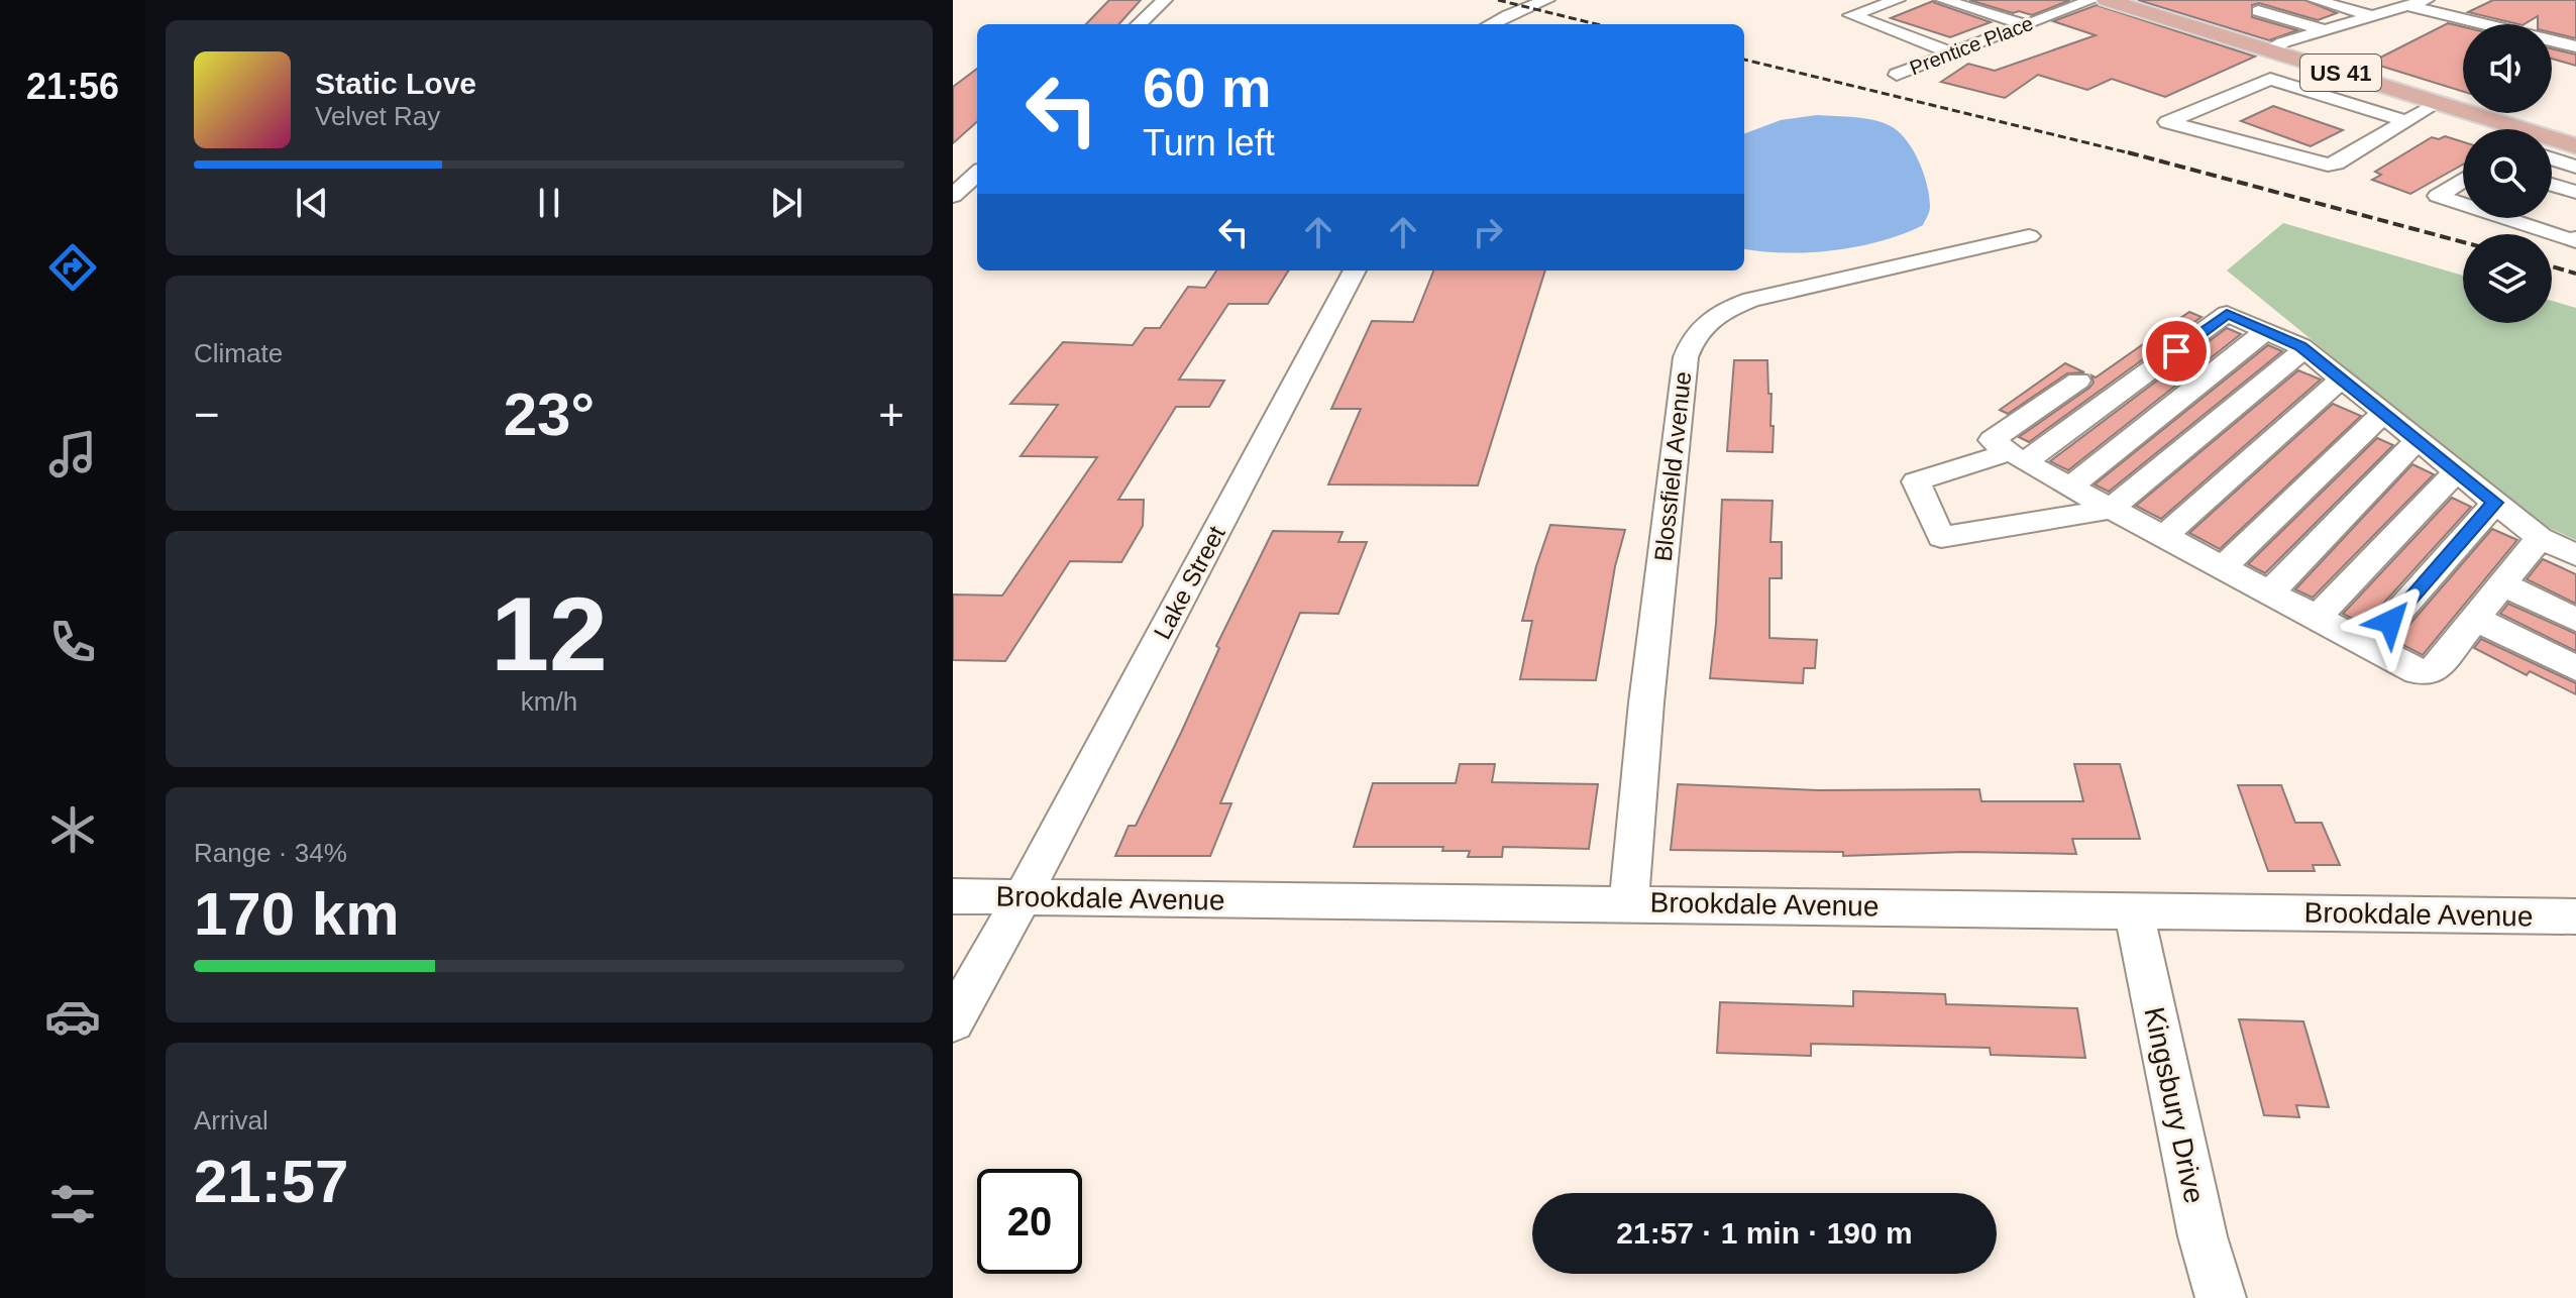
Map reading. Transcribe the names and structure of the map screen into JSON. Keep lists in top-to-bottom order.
{
  "streets": {
    "main road": ["US 41"],
    "street": [
      "Prentice Place",
      "Blossfield Avenue",
      "Lake Street",
      "Brookdale Avenue",
      "Kingsbury Drive"
    ]
  },
  "crossings": [
    ["Blossfield Avenue", "Brookdale Avenue"],
    ["Lake Street", "Brookdale Avenue"],
    ["Brookdale Avenue", "Kingsbury Drive"]
  ],
  "page": {
    "tabs": "21:56",
    "turn": ["60 m", "Turn left"],
    "song": ["Static Love", "Velvet Ray"],
    "tile": [
      "Climate",
      ["12", "km/h"],
      ["Range · 34%", "170 km"],
      ["Arrival", "21:57"]
    ],
    "heat": ["−", "23°", "+"],
    "limit": "20",
    "trip": "21:57 · 1 min · 190 m"
  }
}
